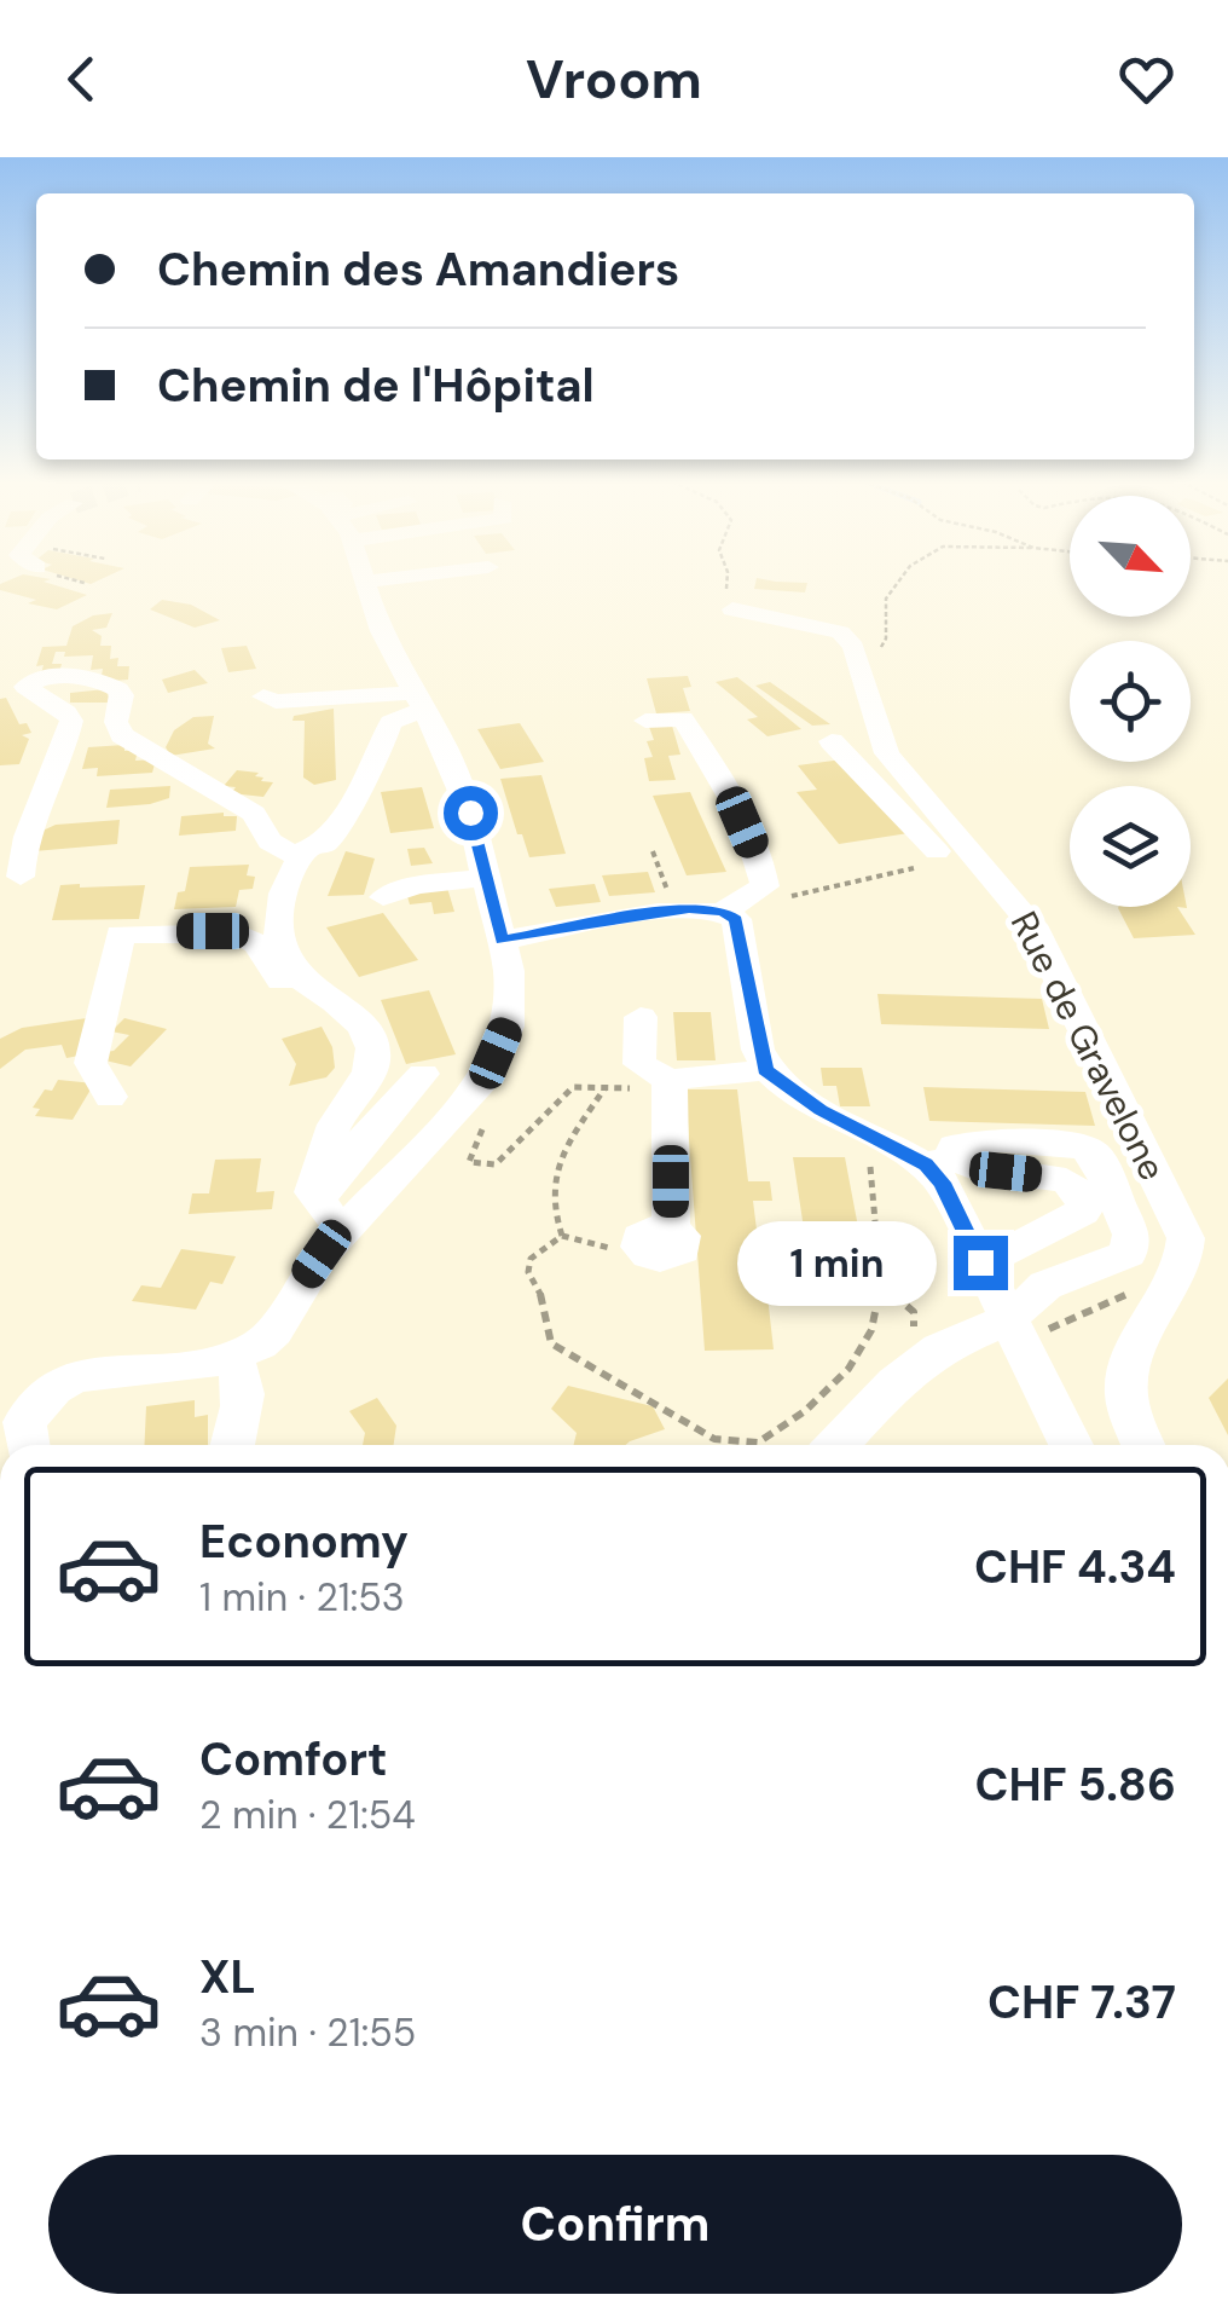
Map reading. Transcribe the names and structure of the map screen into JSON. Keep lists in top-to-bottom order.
{
  "streets": {
    "street": ["Rue de Gravelone"]
  },
  "north": "bottom right",
  "page": {
    "header": "Vroom",
    "banner": ["Chemin des Amandiers", "Chemin de l'Hôpital"],
    "bubble": "1 min",
    "list": [
      {
        "name": "Economy",
        "note": "1 min · 21:53",
        "value": "CHF 4.34"
      },
      {
        "name": "Comfort",
        "note": "2 min · 21:54",
        "value": "CHF 5.86"
      },
      {
        "name": "XL",
        "note": "3 min · 21:55",
        "value": "CHF 7.37"
      }
    ],
    "buttons": "Confirm"
  }
}
